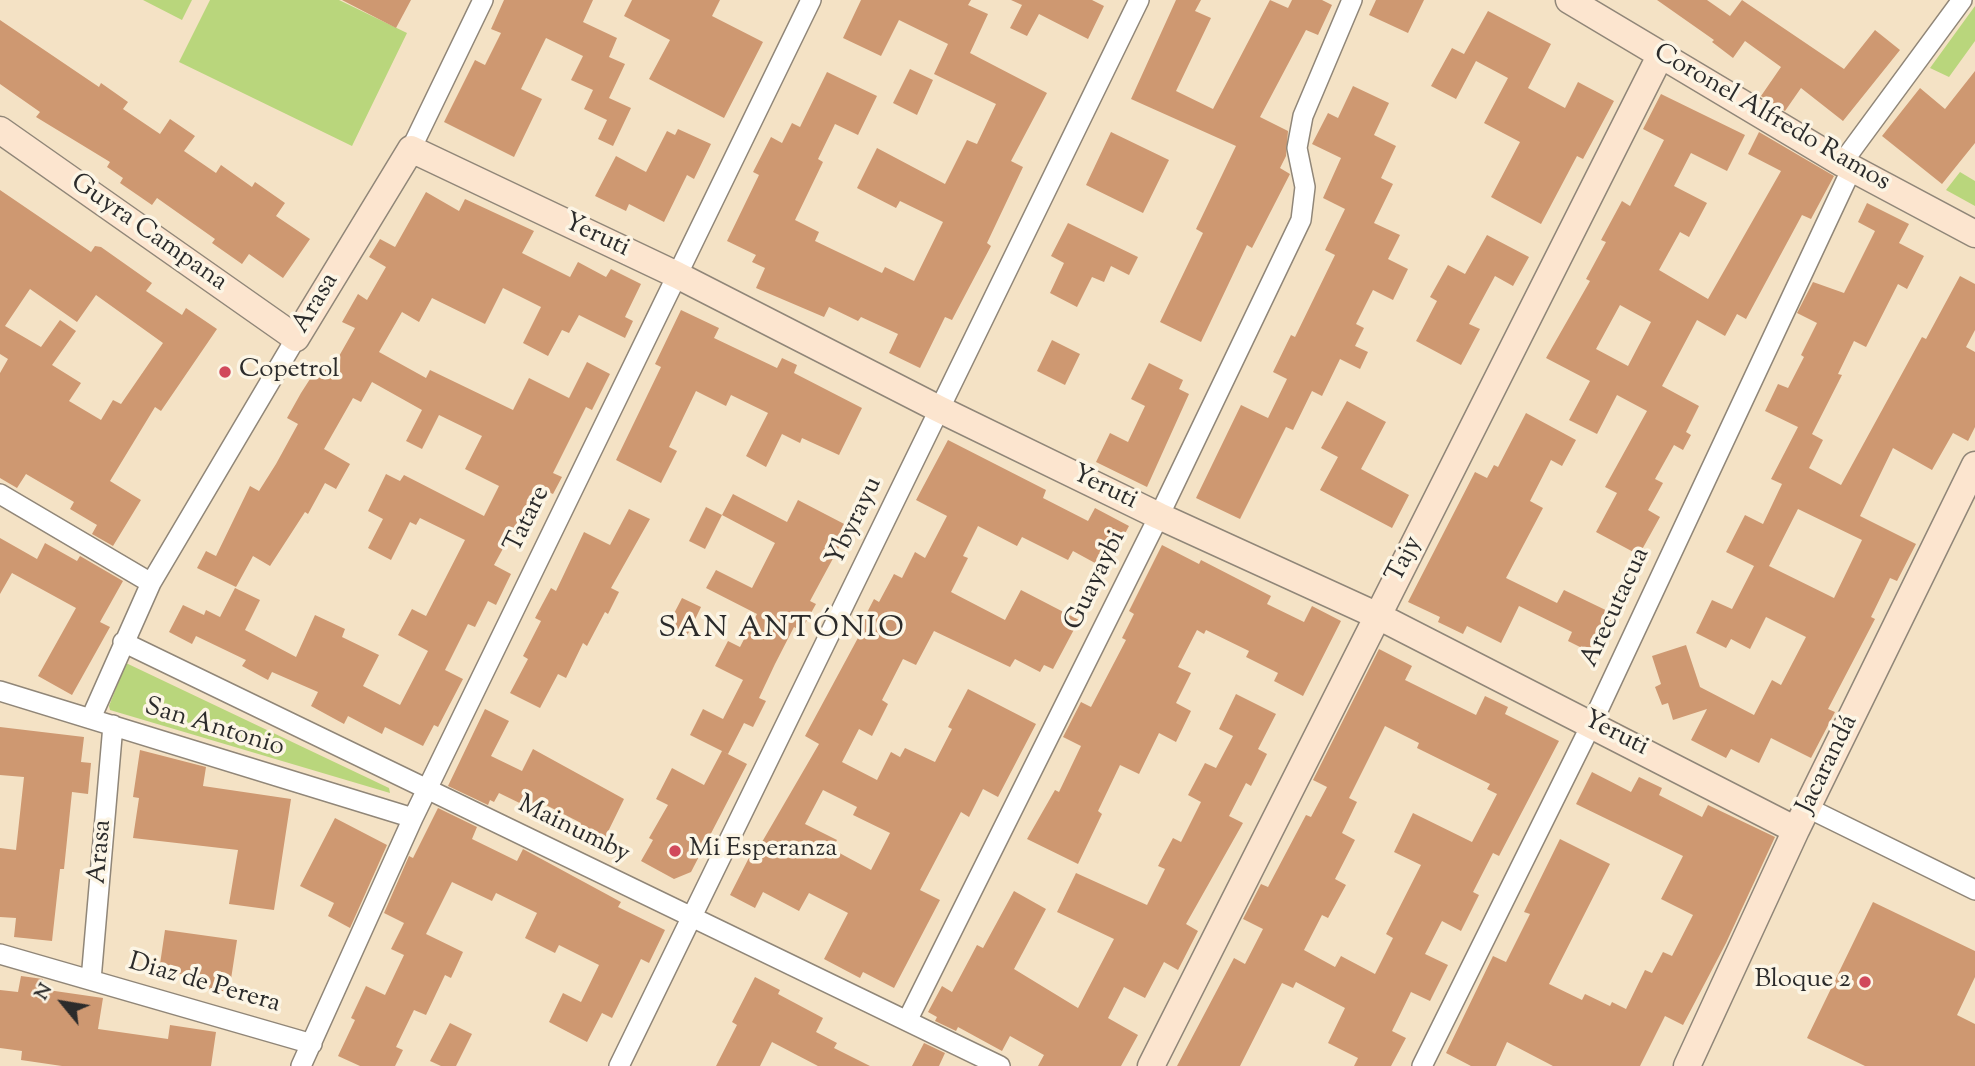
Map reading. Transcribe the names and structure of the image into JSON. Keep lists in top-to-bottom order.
{
  "streets": {
    "street": [
      "Coronel Alfredo Ramos",
      "Guyra Campana",
      "Yeruti",
      "Arasa",
      "Tatare",
      "Ybyrayu",
      "Tajy",
      "Guayaybi",
      "Arecutacua",
      "San Antonio",
      "Jacarandá",
      "Mainumby",
      "Diaz de Perera"
    ]
  },
  "crossings": [
    ["Coronel Alfredo Ramos", "Tajy"],
    ["Coronel Alfredo Ramos", "Arecutacua"],
    ["Guyra Campana", "Arasa"],
    ["Yeruti", "Arasa"],
    ["Yeruti", "Tatare"],
    ["Yeruti", "Ybyrayu"],
    ["Yeruti", "Tajy"],
    ["Yeruti", "Guayaybi"],
    ["Yeruti", "Arecutacua"],
    ["Yeruti", "Jacarandá"],
    ["Arasa", "San Antonio"],
    ["Arasa", "Mainumby"],
    ["Arasa", "Diaz de Perera"],
    ["Tatare", "San Antonio"],
    ["Tatare", "Mainumby"],
    ["Tatare", "Diaz de Perera"],
    ["Ybyrayu", "Mainumby"],
    ["Guayaybi", "Mainumby"]
  ],
  "districts": ["SAN ANTÓNIO"],
  "places": ["Copetrol", "Mi Esperanza", "Bloque 2"],
  "north": "top left"
}
